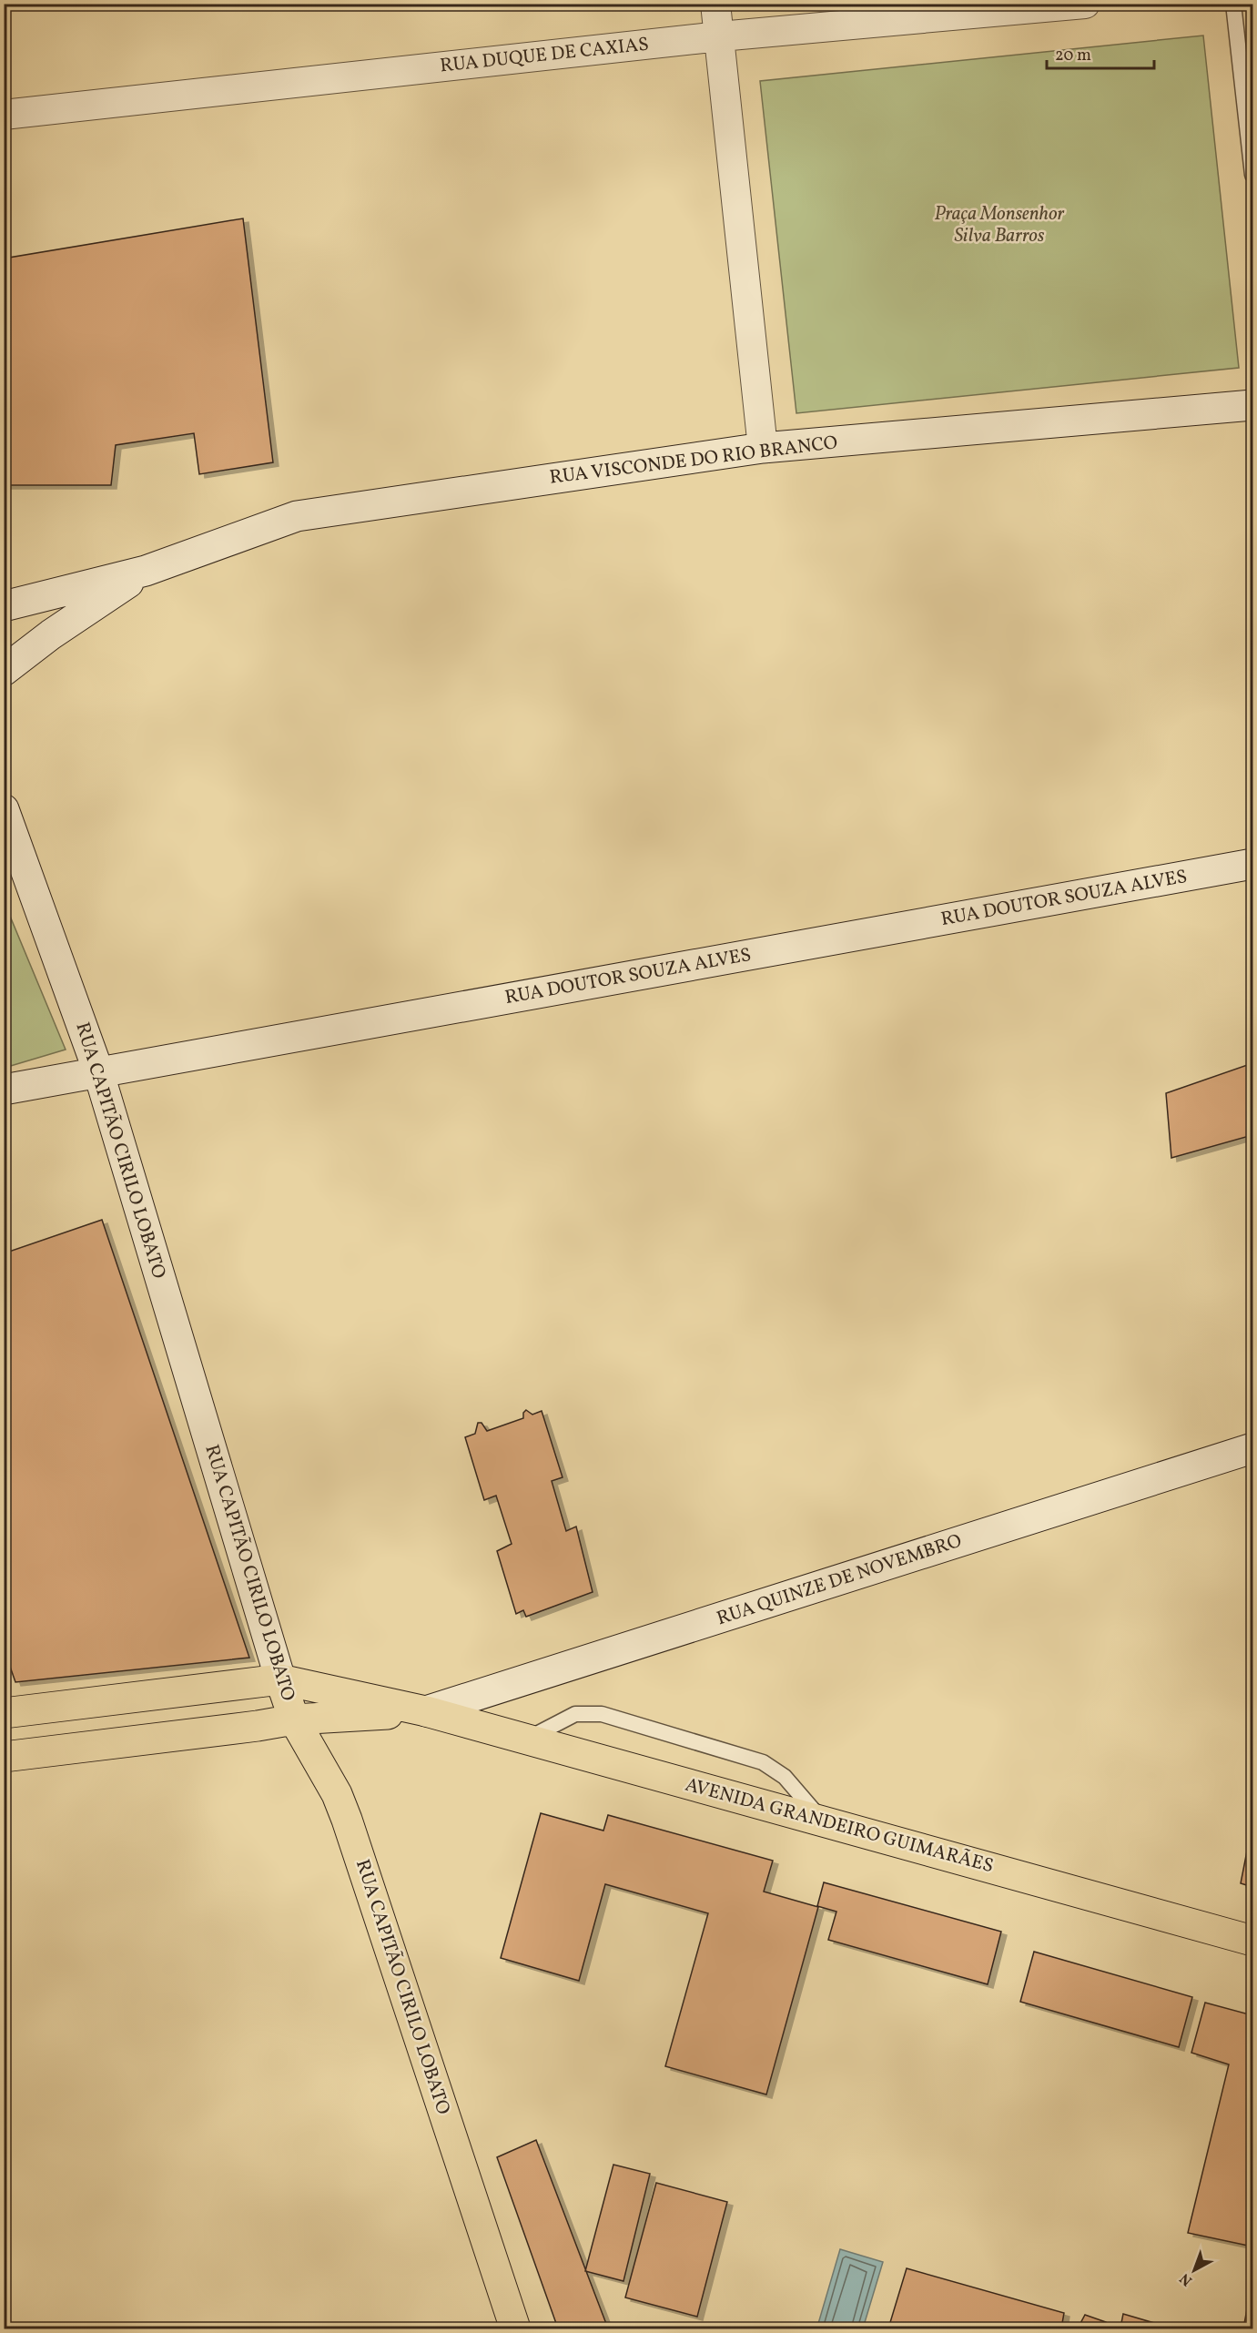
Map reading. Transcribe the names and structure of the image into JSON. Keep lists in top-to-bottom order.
{
  "streets": {
    "main road": [
      "RUA VISCONDE DO RIO BRANCO",
      "RUA DOUTOR SOUZA ALVES",
      "RUA CAPITÃO CIRILO LOBATO",
      "RUA QUINZE DE NOVEMBRO",
      "AVENIDA GRANDEIRO GUIMARÃES"
    ],
    "street": ["RUA DUQUE DE CAXIAS"]
  },
  "crossings": [
    ["RUA DOUTOR SOUZA ALVES", "RUA CAPITÃO CIRILO LOBATO"],
    ["RUA CAPITÃO CIRILO LOBATO", "RUA QUINZE DE NOVEMBRO"],
    ["RUA QUINZE DE NOVEMBRO", "AVENIDA GRANDEIRO GUIMARÃES"]
  ],
  "parks": ["Praça Monsenhor Silva Barros"],
  "scale_bar": "20 m",
  "north": "bottom left"
}
